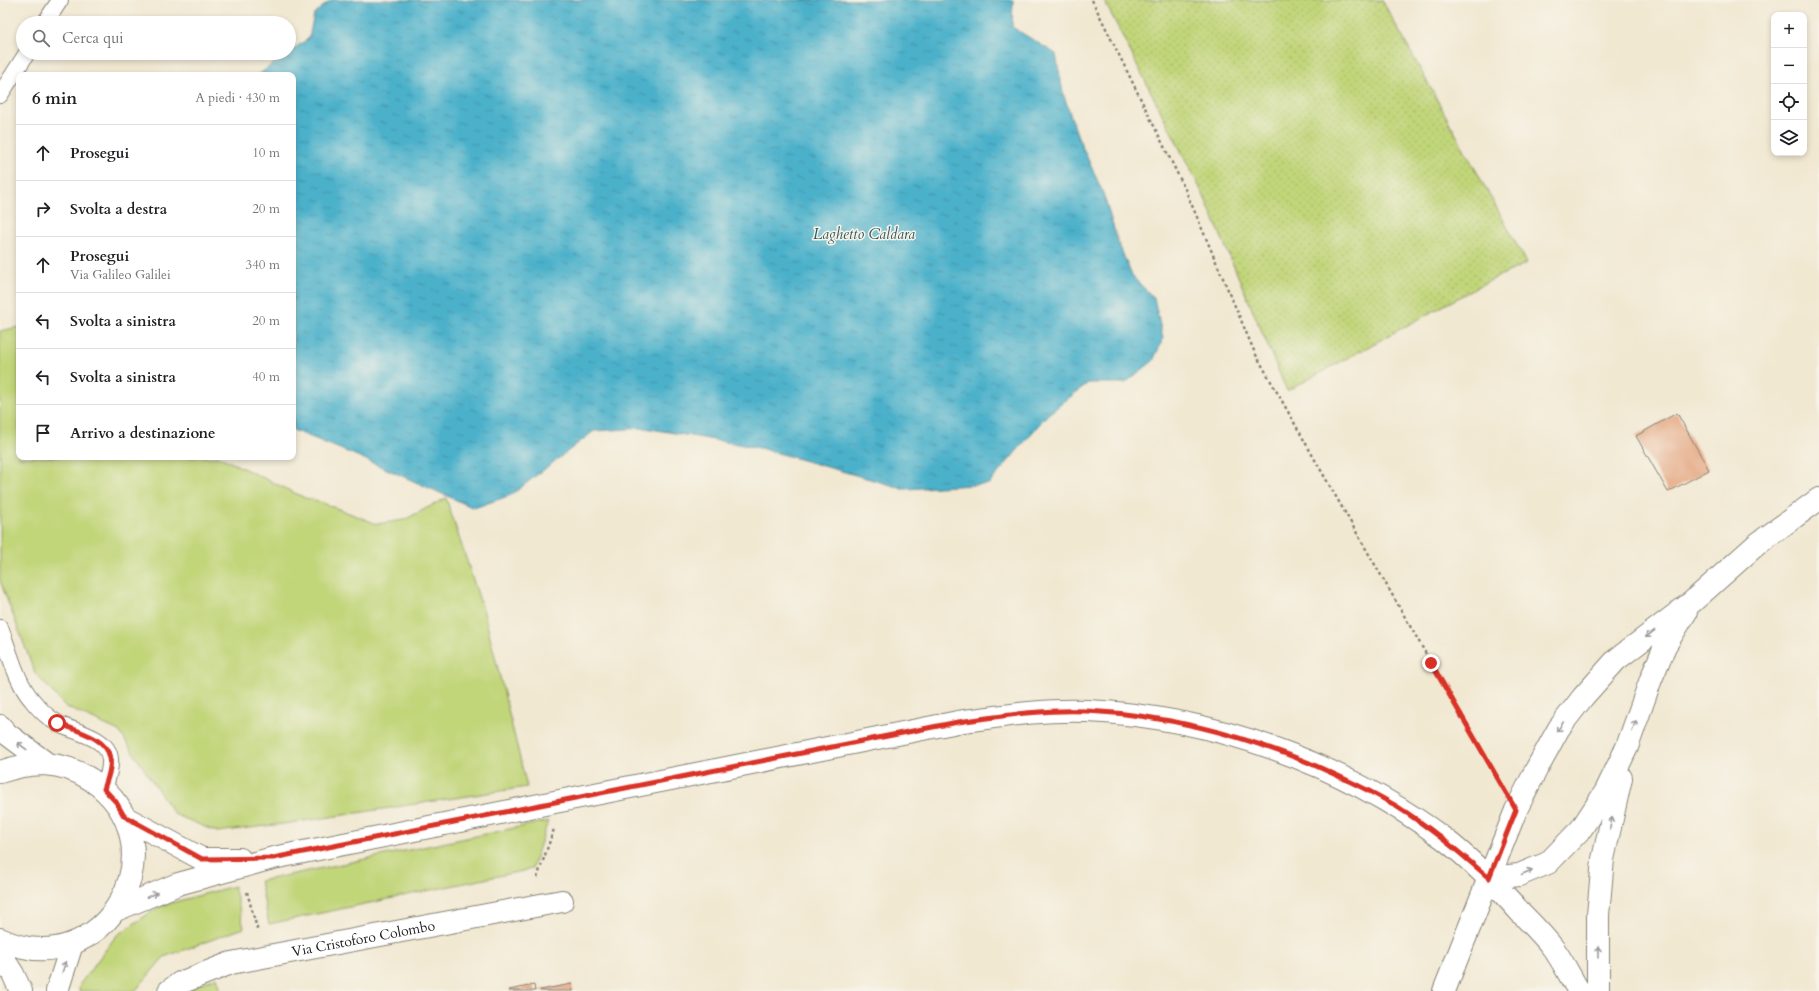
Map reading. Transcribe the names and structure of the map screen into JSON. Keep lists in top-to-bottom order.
{
  "streets": {
    "street": ["Via Cristoforo Colombo"]
  },
  "water": ["Laghetto Caldara"],
  "page": {
    "map_buttons": ["+", "−"],
    "search": "Cerca qui",
    "heading": ["6 min", "A piedi · 430 m"],
    "list": [
      ["Prosegui", "10 m"],
      ["Svolta a destra", "20 m"],
      ["Prosegui", "Via Galileo Galilei", "340 m"],
      ["Svolta a sinistra", "20 m"],
      ["Svolta a sinistra", "40 m"],
      "Arrivo a destinazione"
    ]
  }
}
